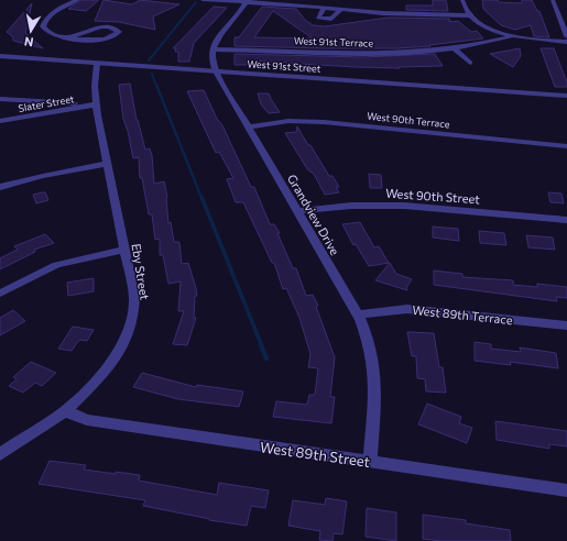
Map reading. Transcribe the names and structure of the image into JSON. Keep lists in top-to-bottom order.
{
  "streets": {
    "street": [
      "West 91st Terrace",
      "West 91st Street",
      "Slater Street",
      "West 90th Terrace",
      "West 90th Street",
      "Grandview Drive",
      "Eby Street",
      "West 89th Terrace",
      "West 89th Street"
    ]
  },
  "crossings": [
    ["West 91st Terrace", "Grandview Drive"],
    ["West 91st Street", "Grandview Drive"],
    ["West 91st Street", "Eby Street"],
    ["Slater Street", "Eby Street"],
    ["West 90th Terrace", "Grandview Drive"],
    ["West 90th Street", "Grandview Drive"],
    ["Grandview Drive", "West 89th Terrace"],
    ["Grandview Drive", "West 89th Street"],
    ["Eby Street", "West 89th Street"]
  ],
  "north": "bottom"
}
